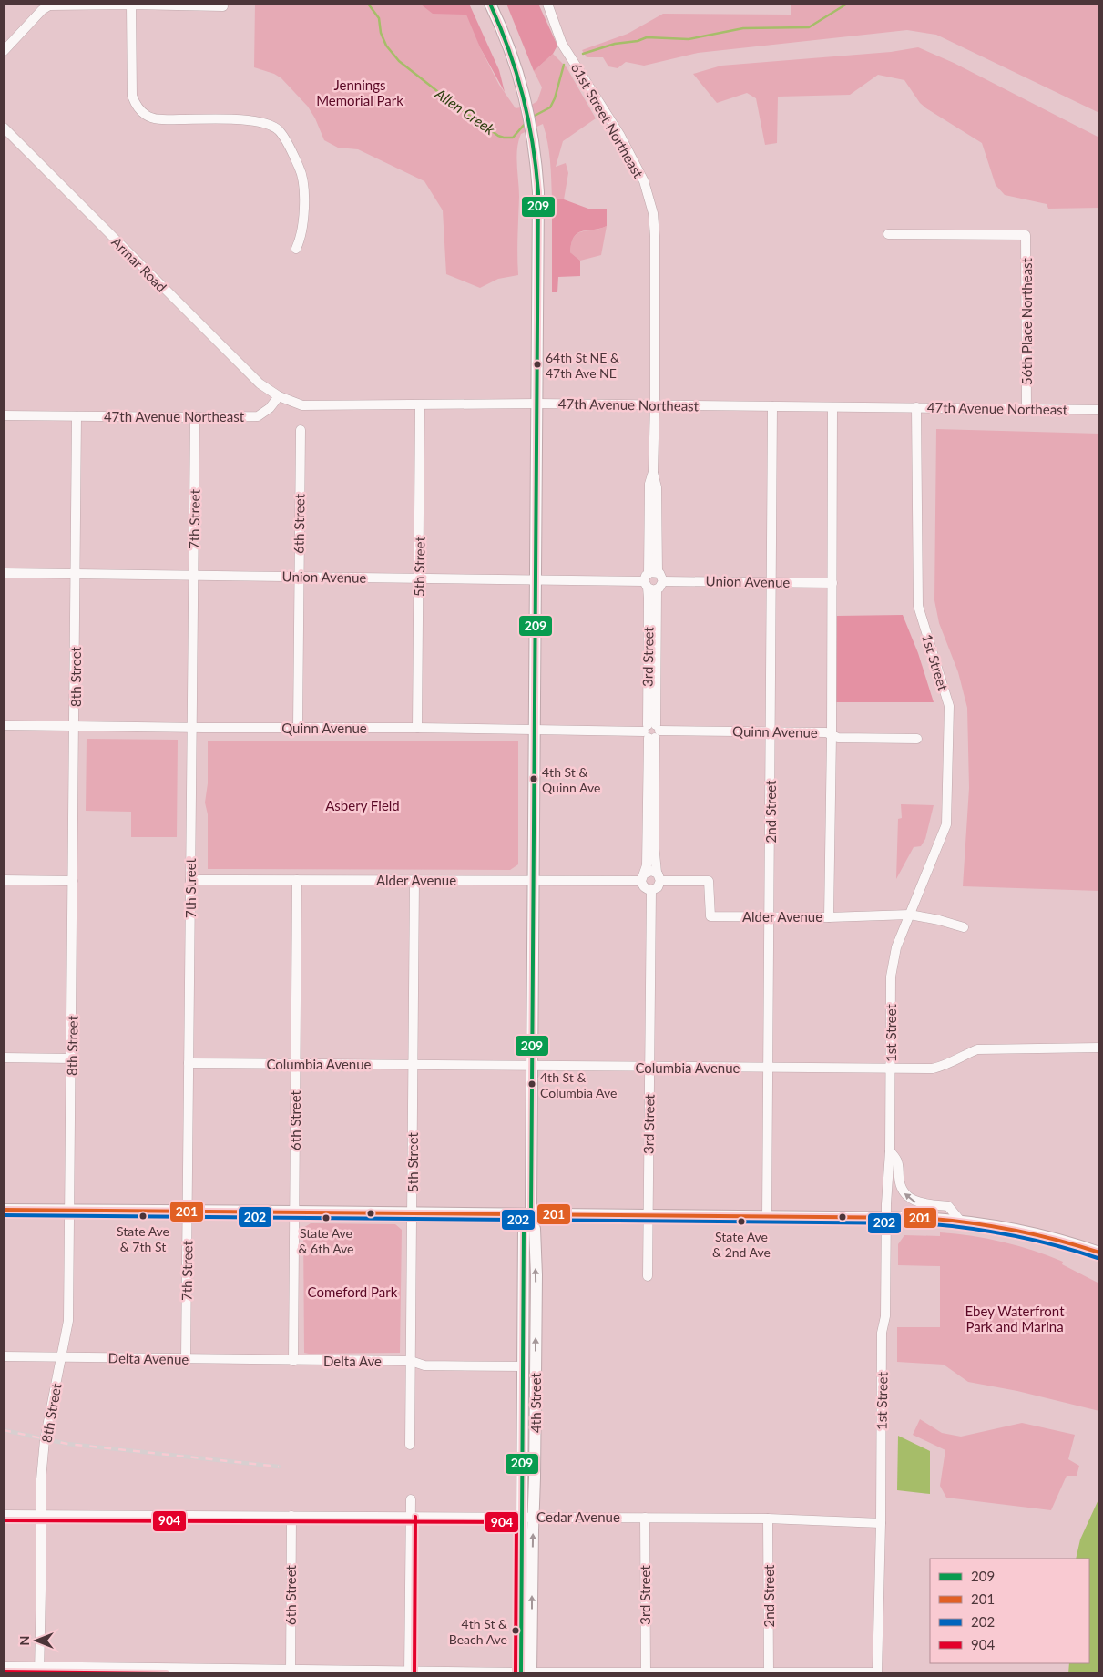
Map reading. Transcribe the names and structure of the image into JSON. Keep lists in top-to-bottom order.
{
  "streets": {
    "main road": ["4th Street"],
    "street": [
      "61st Street Northeast",
      "Armar Road",
      "56th Place Northeast",
      "47th Avenue Northeast",
      "7th Street",
      "6th Street",
      "5th Street",
      "Union Avenue",
      "3rd Street",
      "1st Street",
      "8th Street",
      "Quinn Avenue",
      "2nd Street",
      "Alder Avenue",
      "Columbia Avenue",
      "Delta Avenue",
      "Delta Ave",
      "Cedar Avenue"
    ]
  },
  "crossings": [
    ["61st Street Northeast", "47th Avenue Northeast"],
    ["61st Street Northeast", "3rd Street"],
    ["Armar Road", "47th Avenue Northeast"],
    ["56th Place Northeast", "47th Avenue Northeast"],
    ["47th Avenue Northeast", "7th Street"],
    ["47th Avenue Northeast", "5th Street"],
    ["47th Avenue Northeast", "3rd Street"],
    ["47th Avenue Northeast", "1st Street"],
    ["47th Avenue Northeast", "8th Street"],
    ["47th Avenue Northeast", "2nd Street"],
    ["47th Avenue Northeast", "4th Street"],
    ["7th Street", "Union Avenue"],
    ["7th Street", "Quinn Avenue"],
    ["7th Street", "Alder Avenue"],
    ["7th Street", "Columbia Avenue"],
    ["7th Street", "Delta Avenue"],
    ["6th Street", "Union Avenue"],
    ["6th Street", "Quinn Avenue"],
    ["6th Street", "Alder Avenue"],
    ["6th Street", "Columbia Avenue"],
    ["6th Street", "Delta Avenue"],
    ["6th Street", "Delta Ave"],
    ["6th Street", "Cedar Avenue"],
    ["5th Street", "Union Avenue"],
    ["5th Street", "Quinn Avenue"],
    ["5th Street", "Alder Avenue"],
    ["5th Street", "Columbia Avenue"],
    ["5th Street", "Delta Ave"],
    ["Union Avenue", "3rd Street"],
    ["Union Avenue", "8th Street"],
    ["Union Avenue", "2nd Street"],
    ["Union Avenue", "4th Street"],
    ["3rd Street", "Quinn Avenue"],
    ["3rd Street", "Alder Avenue"],
    ["3rd Street", "Columbia Avenue"],
    ["3rd Street", "Cedar Avenue"],
    ["1st Street", "Alder Avenue"],
    ["1st Street", "Columbia Avenue"],
    ["1st Street", "Cedar Avenue"],
    ["8th Street", "Quinn Avenue"],
    ["8th Street", "Delta Avenue"],
    ["8th Street", "Cedar Avenue"],
    ["Quinn Avenue", "2nd Street"],
    ["Quinn Avenue", "4th Street"],
    ["2nd Street", "Alder Avenue"],
    ["2nd Street", "Columbia Avenue"],
    ["2nd Street", "Cedar Avenue"],
    ["Alder Avenue", "4th Street"],
    ["Columbia Avenue", "4th Street"],
    ["Delta Avenue", "Delta Ave"],
    ["4th Street", "Cedar Avenue"]
  ],
  "water": ["Allen Creek"],
  "parks": [
    "Jennings Memorial Park",
    "Asbery Field",
    "Comeford Park",
    "Ebey Waterfront Park and Marina"
  ],
  "places": [
    "64th St NE & 47th Ave NE",
    "4th St & Quinn Ave",
    "4th St & Columbia Ave",
    "State Ave & 7th St",
    "State Ave & 6th Ave",
    "State Ave & 2nd Ave",
    "4th St & Beach Ave"
  ],
  "lines": [
    "transit line 209",
    "transit line 201",
    "transit line 202",
    "transit line 904"
  ],
  "legend": [
    "209",
    "201",
    "202",
    "904"
  ],
  "north": "left"
}
